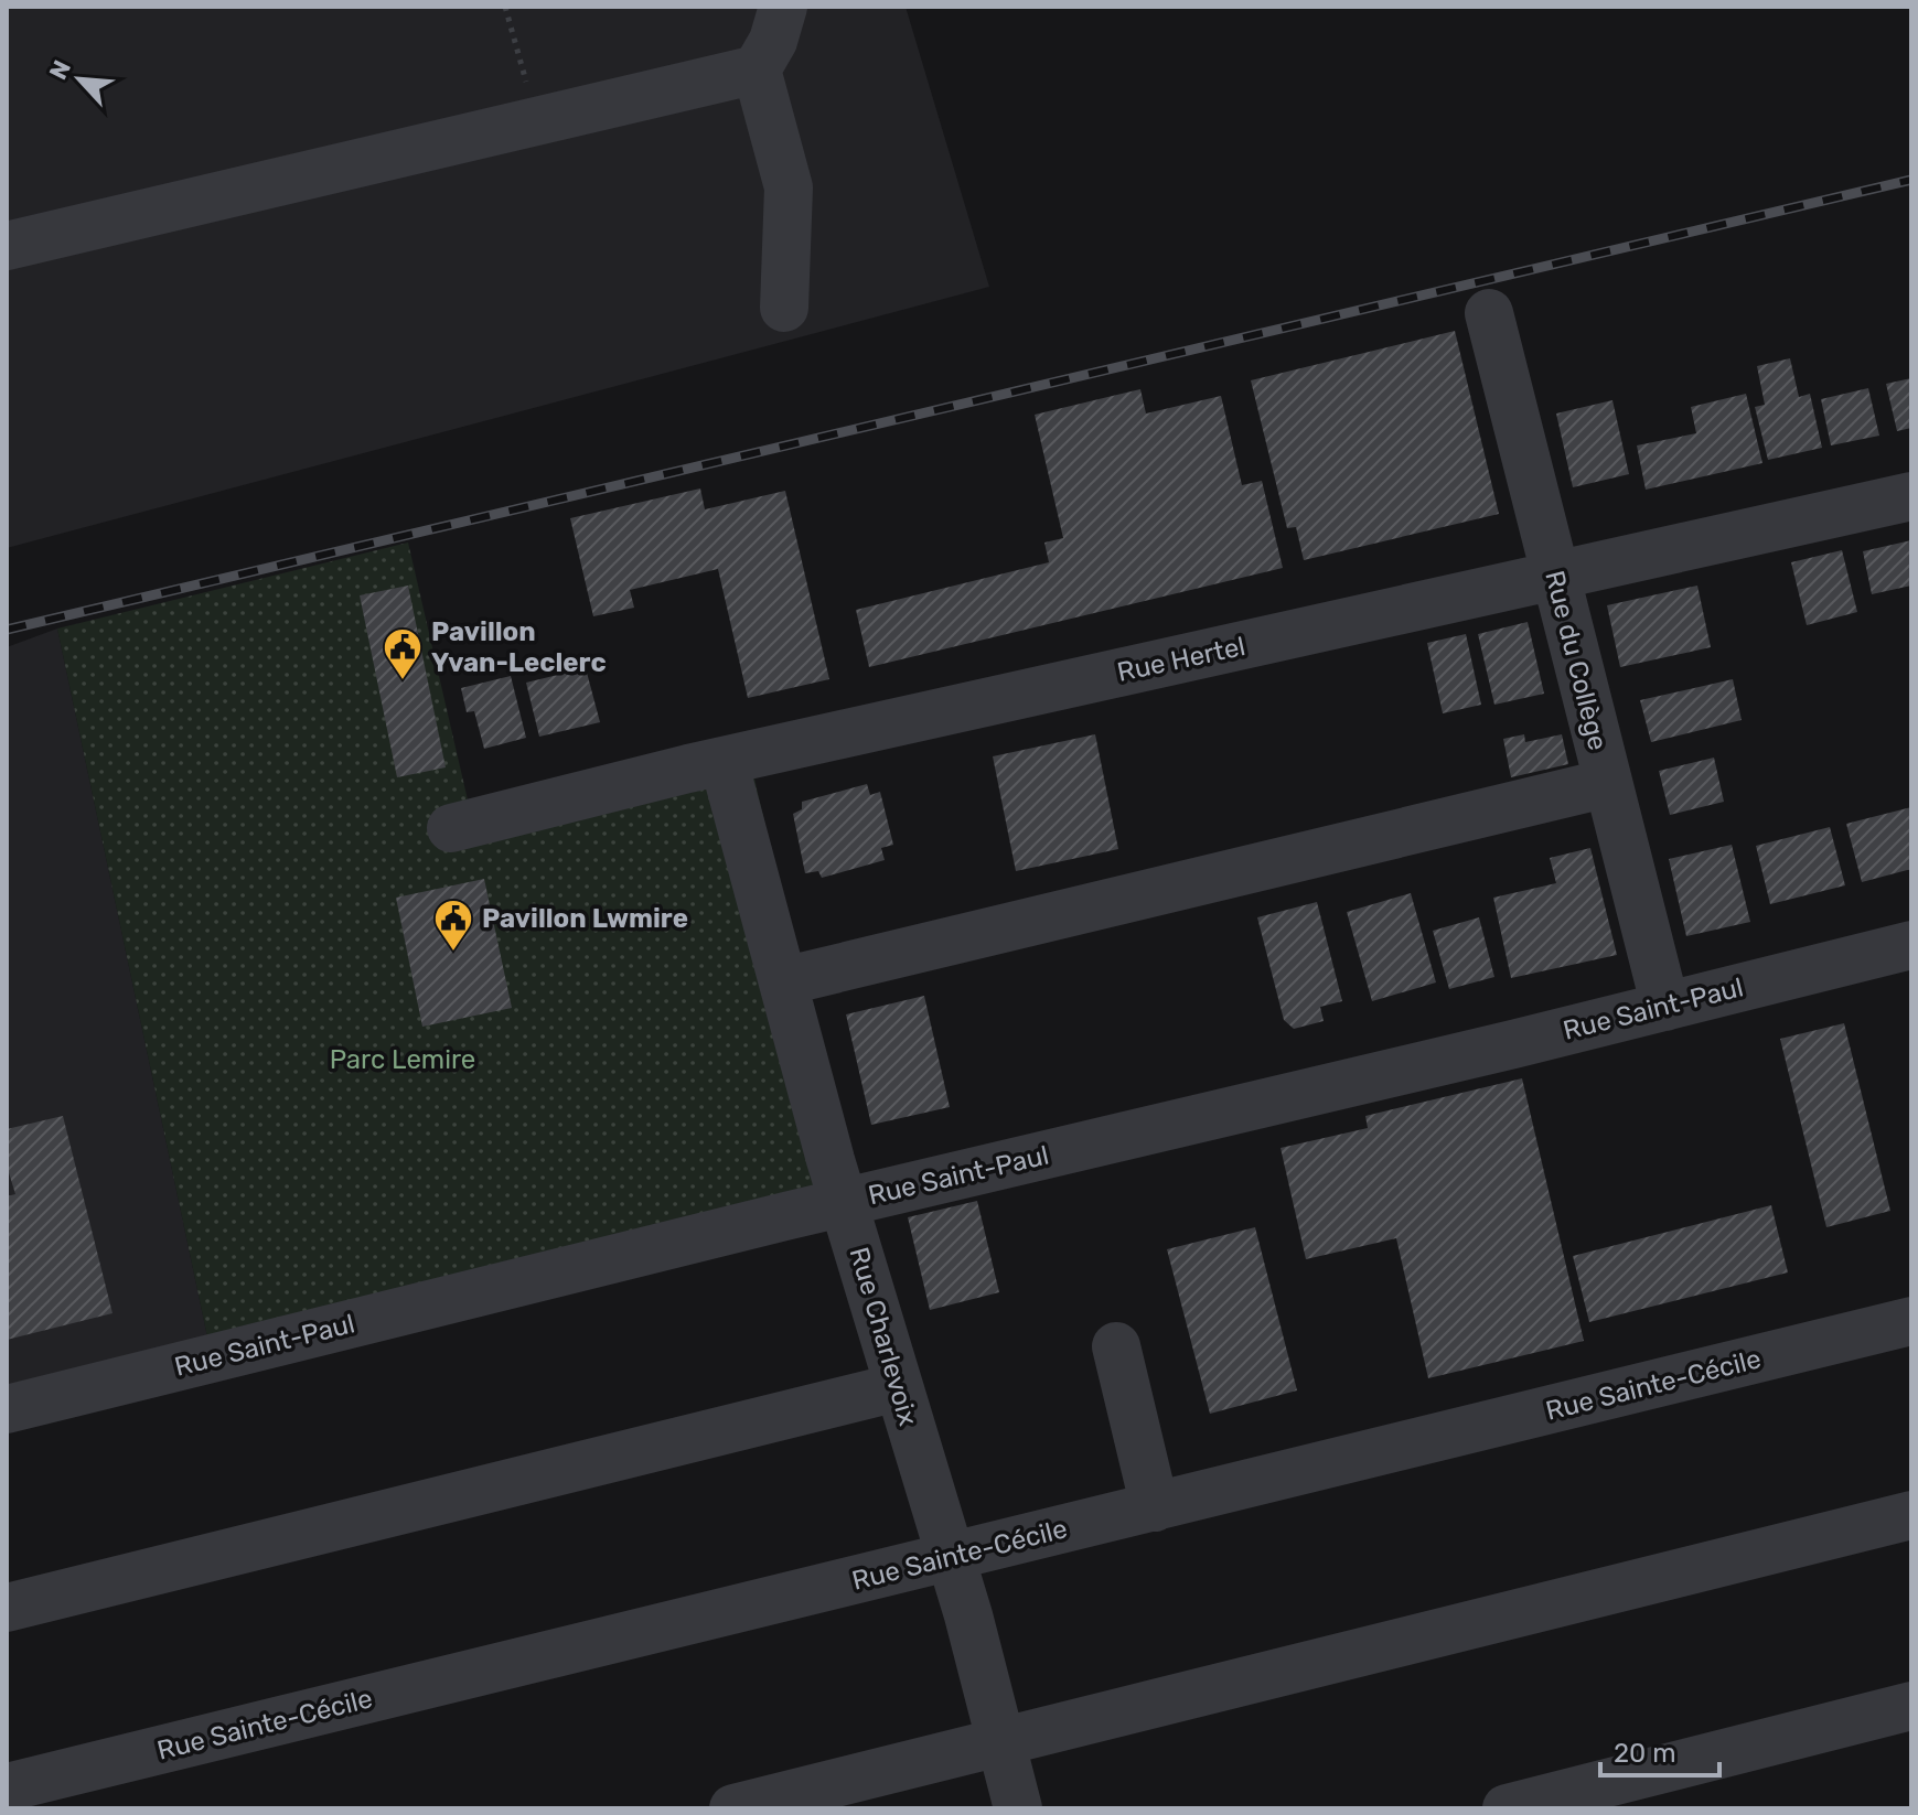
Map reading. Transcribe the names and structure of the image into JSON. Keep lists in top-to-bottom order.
{
  "streets": {
    "street": [
      "Rue Hertel",
      "Rue du Collège",
      "Rue Saint-Paul",
      "Rue Charlevoix",
      "Rue Sainte-Cécile"
    ]
  },
  "crossings": [
    ["Rue Hertel", "Rue du Collège"],
    ["Rue Hertel", "Rue Charlevoix"],
    ["Rue du Collège", "Rue Saint-Paul"],
    ["Rue Saint-Paul", "Rue Charlevoix"],
    ["Rue Charlevoix", "Rue Sainte-Cécile"]
  ],
  "parks": ["Parc Lemire"],
  "places": {
    "public building": ["Pavillon Yvan-Leclerc", "Pavillon Lwmire"]
  },
  "scale_bar": "20 m",
  "north": "top left"
}
